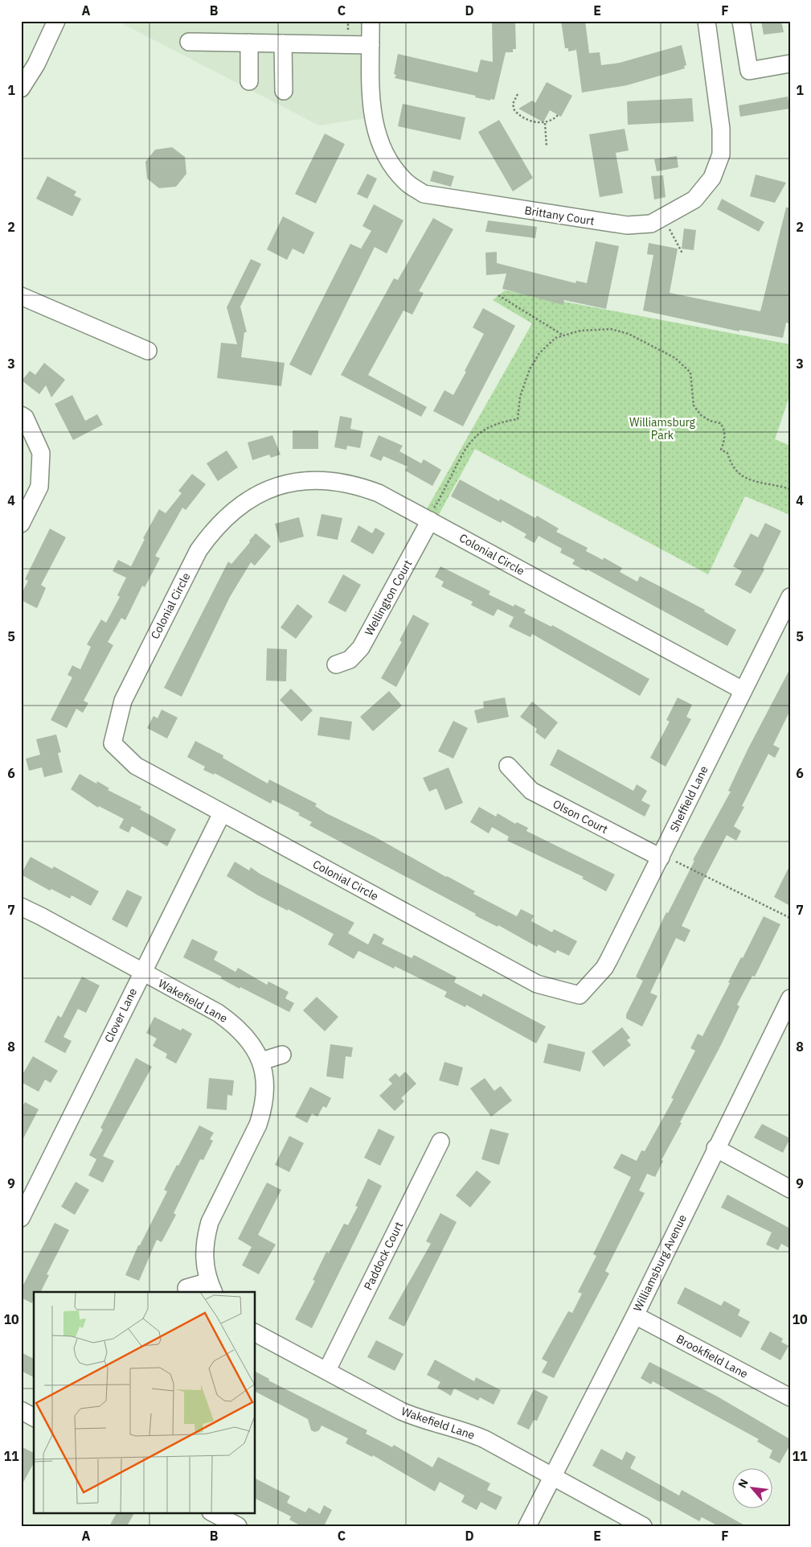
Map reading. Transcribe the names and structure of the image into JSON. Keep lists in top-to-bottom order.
{
  "streets": {
    "street": [
      "Brittany Court",
      "Colonial Circle",
      "Wellington Court",
      "Sheffield Lane",
      "Olson Court",
      "Wakefield Lane",
      "Clover Lane",
      "Paddock Court",
      "Williamsburg Avenue",
      "Brookfield Lane"
    ]
  },
  "crossings": [
    ["Colonial Circle", "Wellington Court"],
    ["Colonial Circle", "Sheffield Lane"],
    ["Colonial Circle", "Clover Lane"],
    ["Sheffield Lane", "Olson Court"],
    ["Wakefield Lane", "Clover Lane"],
    ["Wakefield Lane", "Paddock Court"],
    ["Wakefield Lane", "Williamsburg Avenue"],
    ["Williamsburg Avenue", "Brookfield Lane"]
  ],
  "parks": ["Williamsburg Park"],
  "north": "top left",
  "grid": {
    "columns": [
      "A",
      "B",
      "C",
      "D",
      "E",
      "F"
    ],
    "rows": [
      "1",
      "2",
      "3",
      "4",
      "5",
      "6",
      "7",
      "8",
      "9",
      "10",
      "11"
    ]
  }
}
